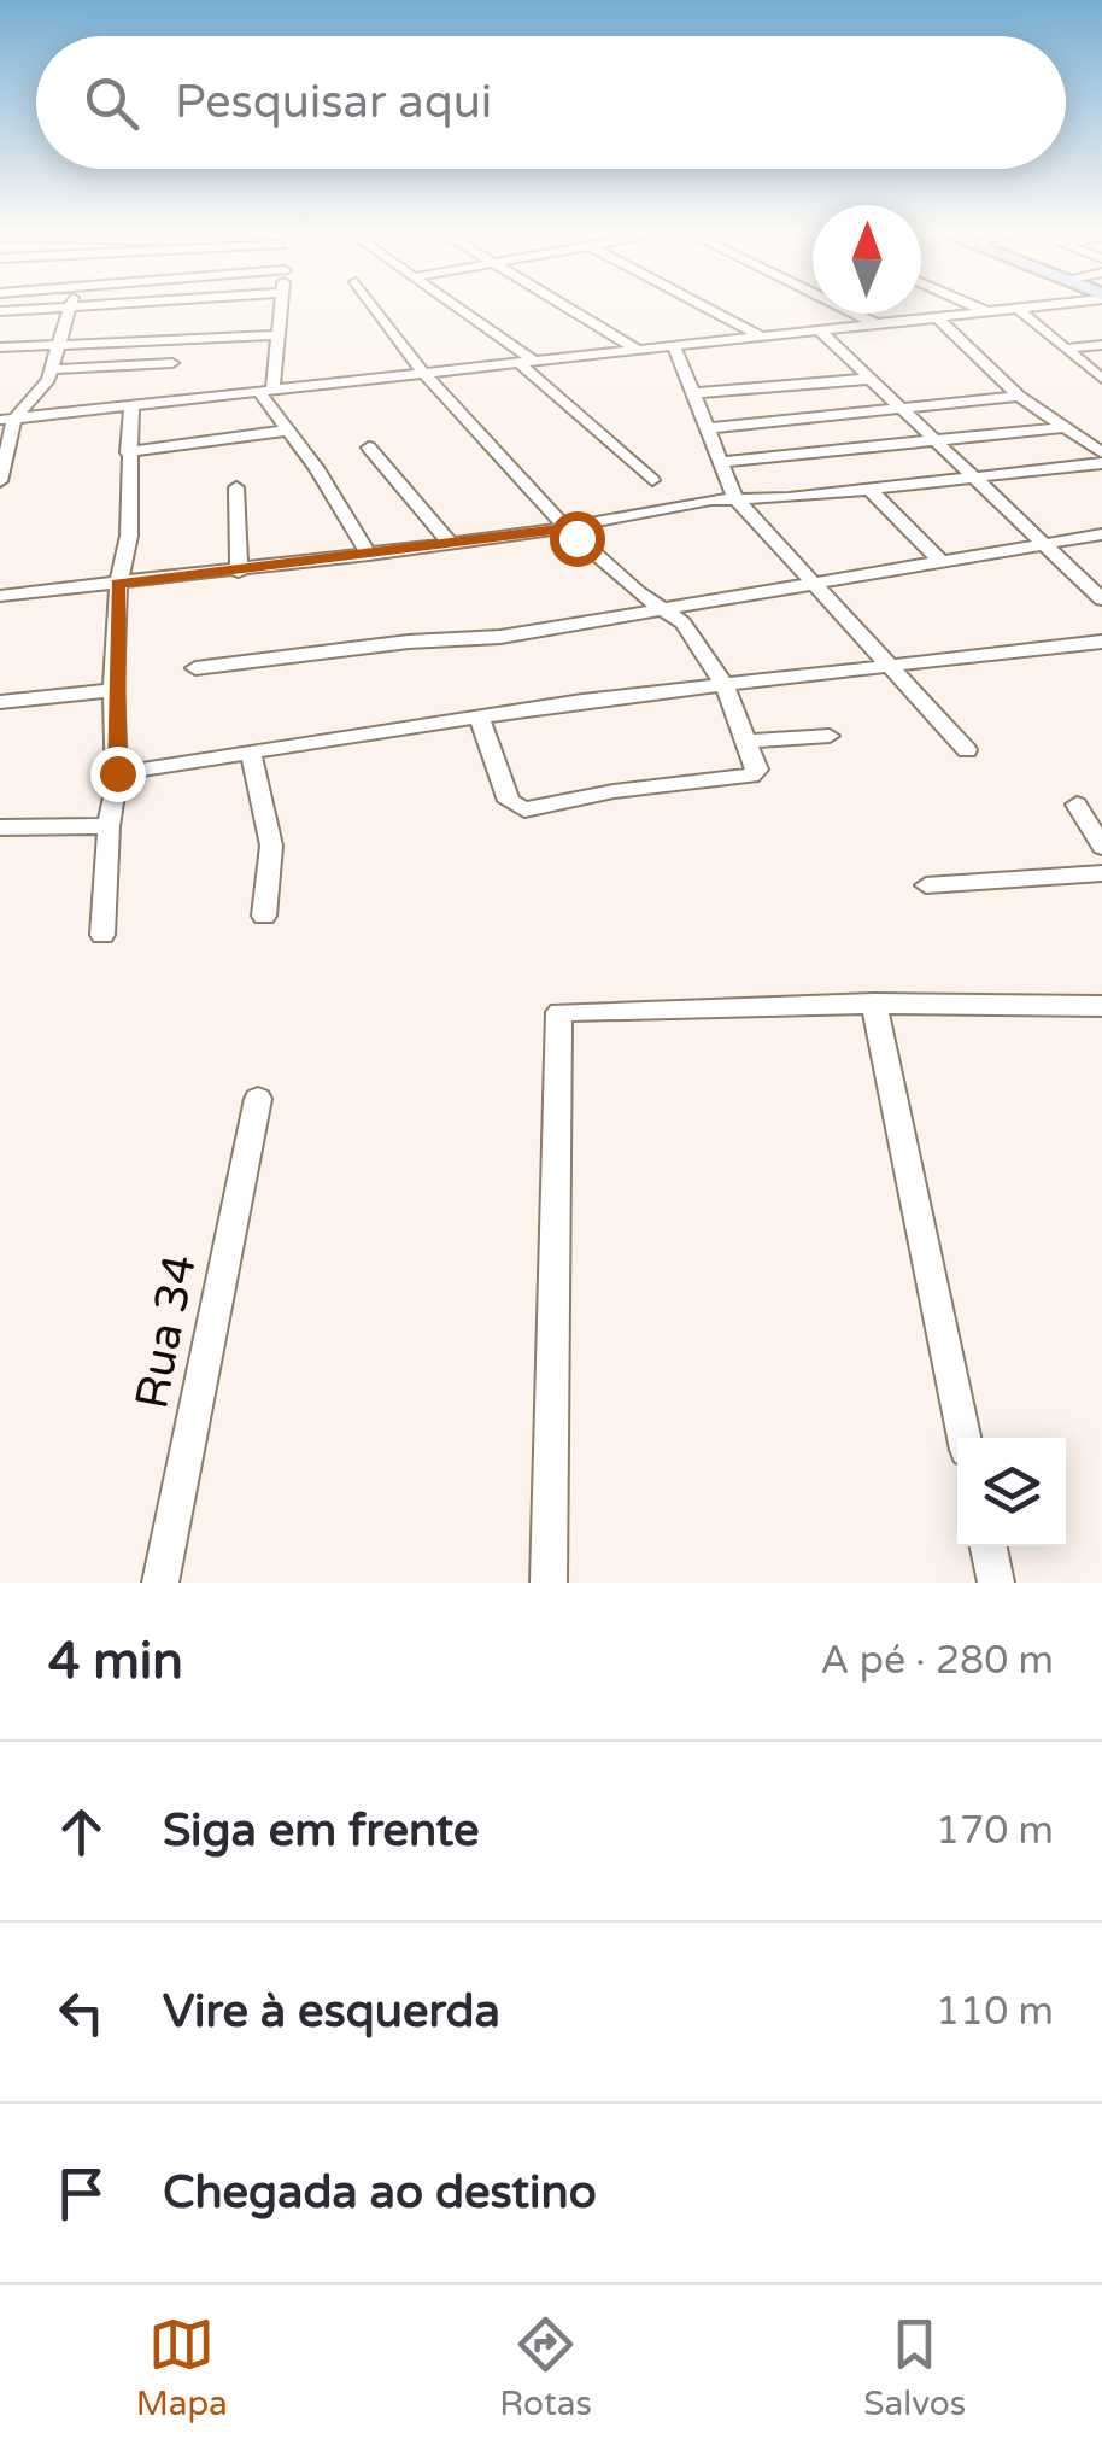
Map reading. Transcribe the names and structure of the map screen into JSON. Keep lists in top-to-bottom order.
{
  "streets": {
    "street": ["Rua 34"]
  },
  "north": "top",
  "page": {
    "search": "Pesquisar aqui",
    "heading": ["4 min", "A pé · 280 m"],
    "list": [
      ["Siga em frente", "170 m"],
      ["Vire à esquerda", "110 m"],
      "Chegada ao destino"
    ],
    "nav": ["Mapa", "Rotas", "Salvos"]
  }
}
